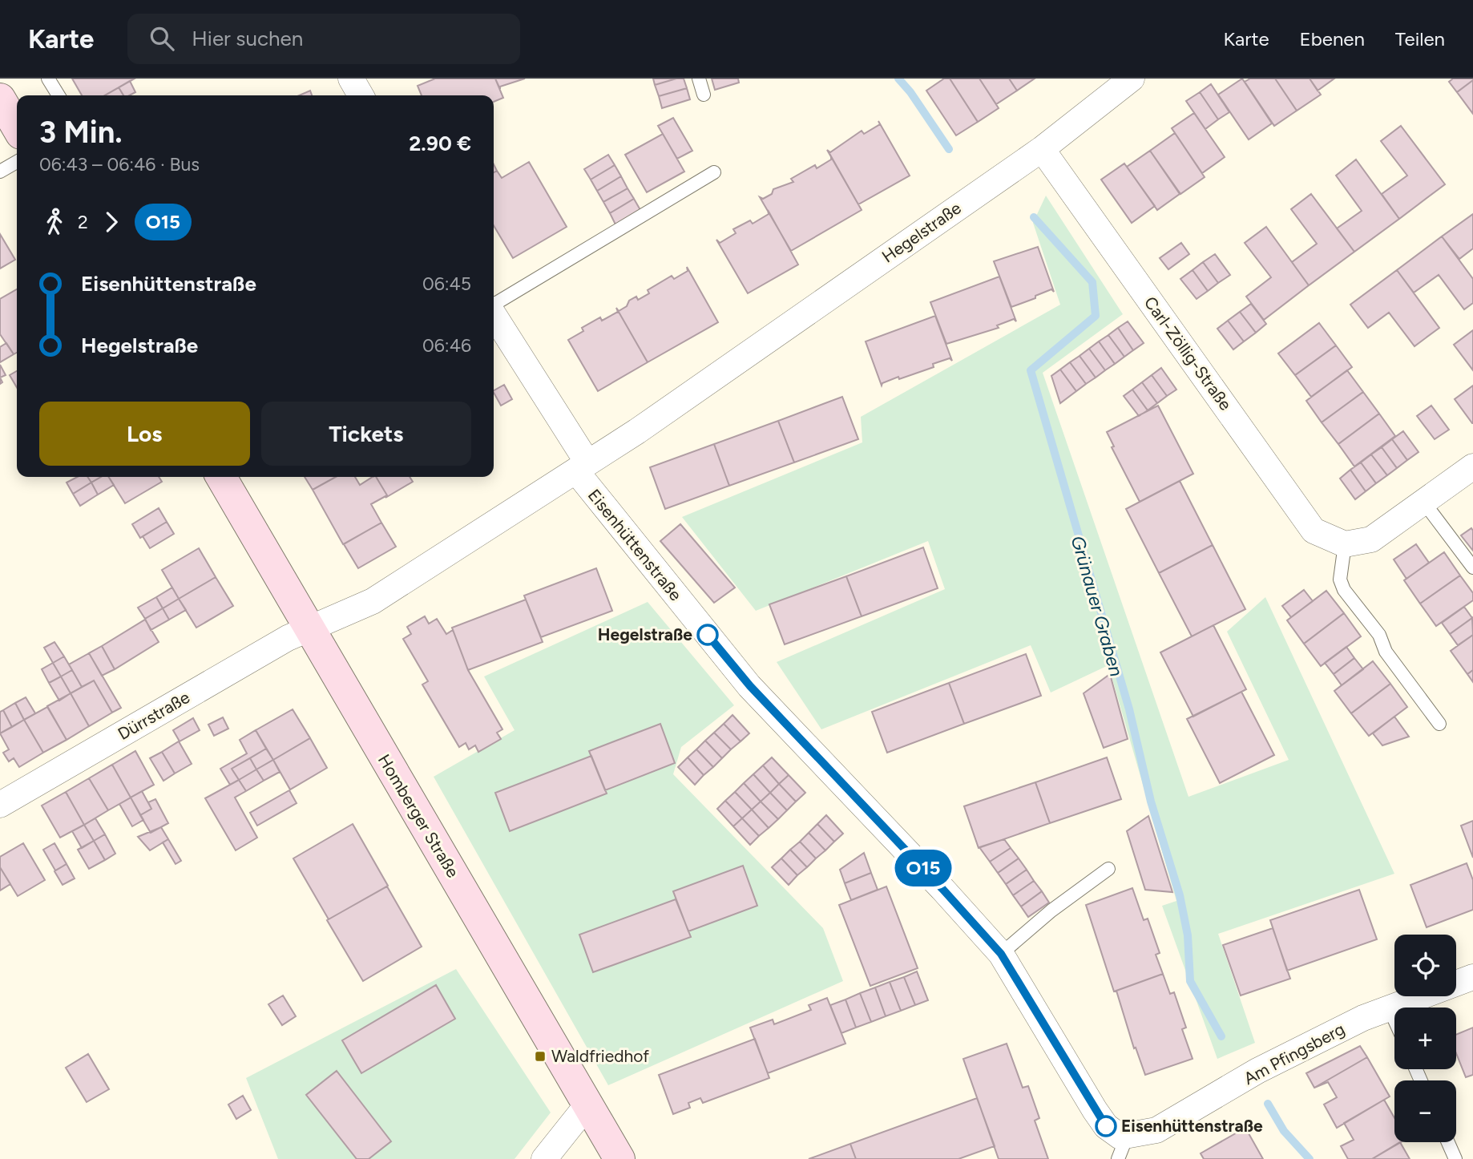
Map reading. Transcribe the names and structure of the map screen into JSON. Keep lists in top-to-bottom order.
{
  "streets": {
    "main road": ["Homberger Straße"],
    "street": [
      "Hegelstraße",
      "Carl-Zöllig-Straße",
      "Eisenhüttenstraße",
      "Dürrstraße",
      "Am Pfingsberg"
    ]
  },
  "crossings": [
    ["Hegelstraße", "Carl-Zöllig-Straße"],
    ["Hegelstraße", "Eisenhüttenstraße"],
    ["Hegelstraße", "Dürrstraße"],
    ["Hegelstraße", "Homberger Straße"],
    ["Eisenhüttenstraße", "Am Pfingsberg"],
    ["Dürrstraße", "Homberger Straße"]
  ],
  "water": ["Grünauer Graben"],
  "places": {
    "other": ["Hegelstraße", "Eisenhüttenstraße"],
    "transit": ["Waldfriedhof"]
  },
  "lines": ["bus line O15"],
  "page": {
    "header": "Karte",
    "search": "Hier suchen",
    "nav": ["Karte", "Ebenen", "Teilen"],
    "on_map": "O15",
    "heading": ["3 Min.", "06:43 – 06:46 · Bus", "2.90 €"],
    "legs": ["2", "O15"],
    "list": [
      {
        "name": "Eisenhüttenstraße",
        "value": "06:45"
      },
      {
        "name": "Hegelstraße",
        "value": "06:46"
      }
    ],
    "buttons": ["Los", "Tickets"],
    "map_buttons": ["+", "−"]
  }
}
